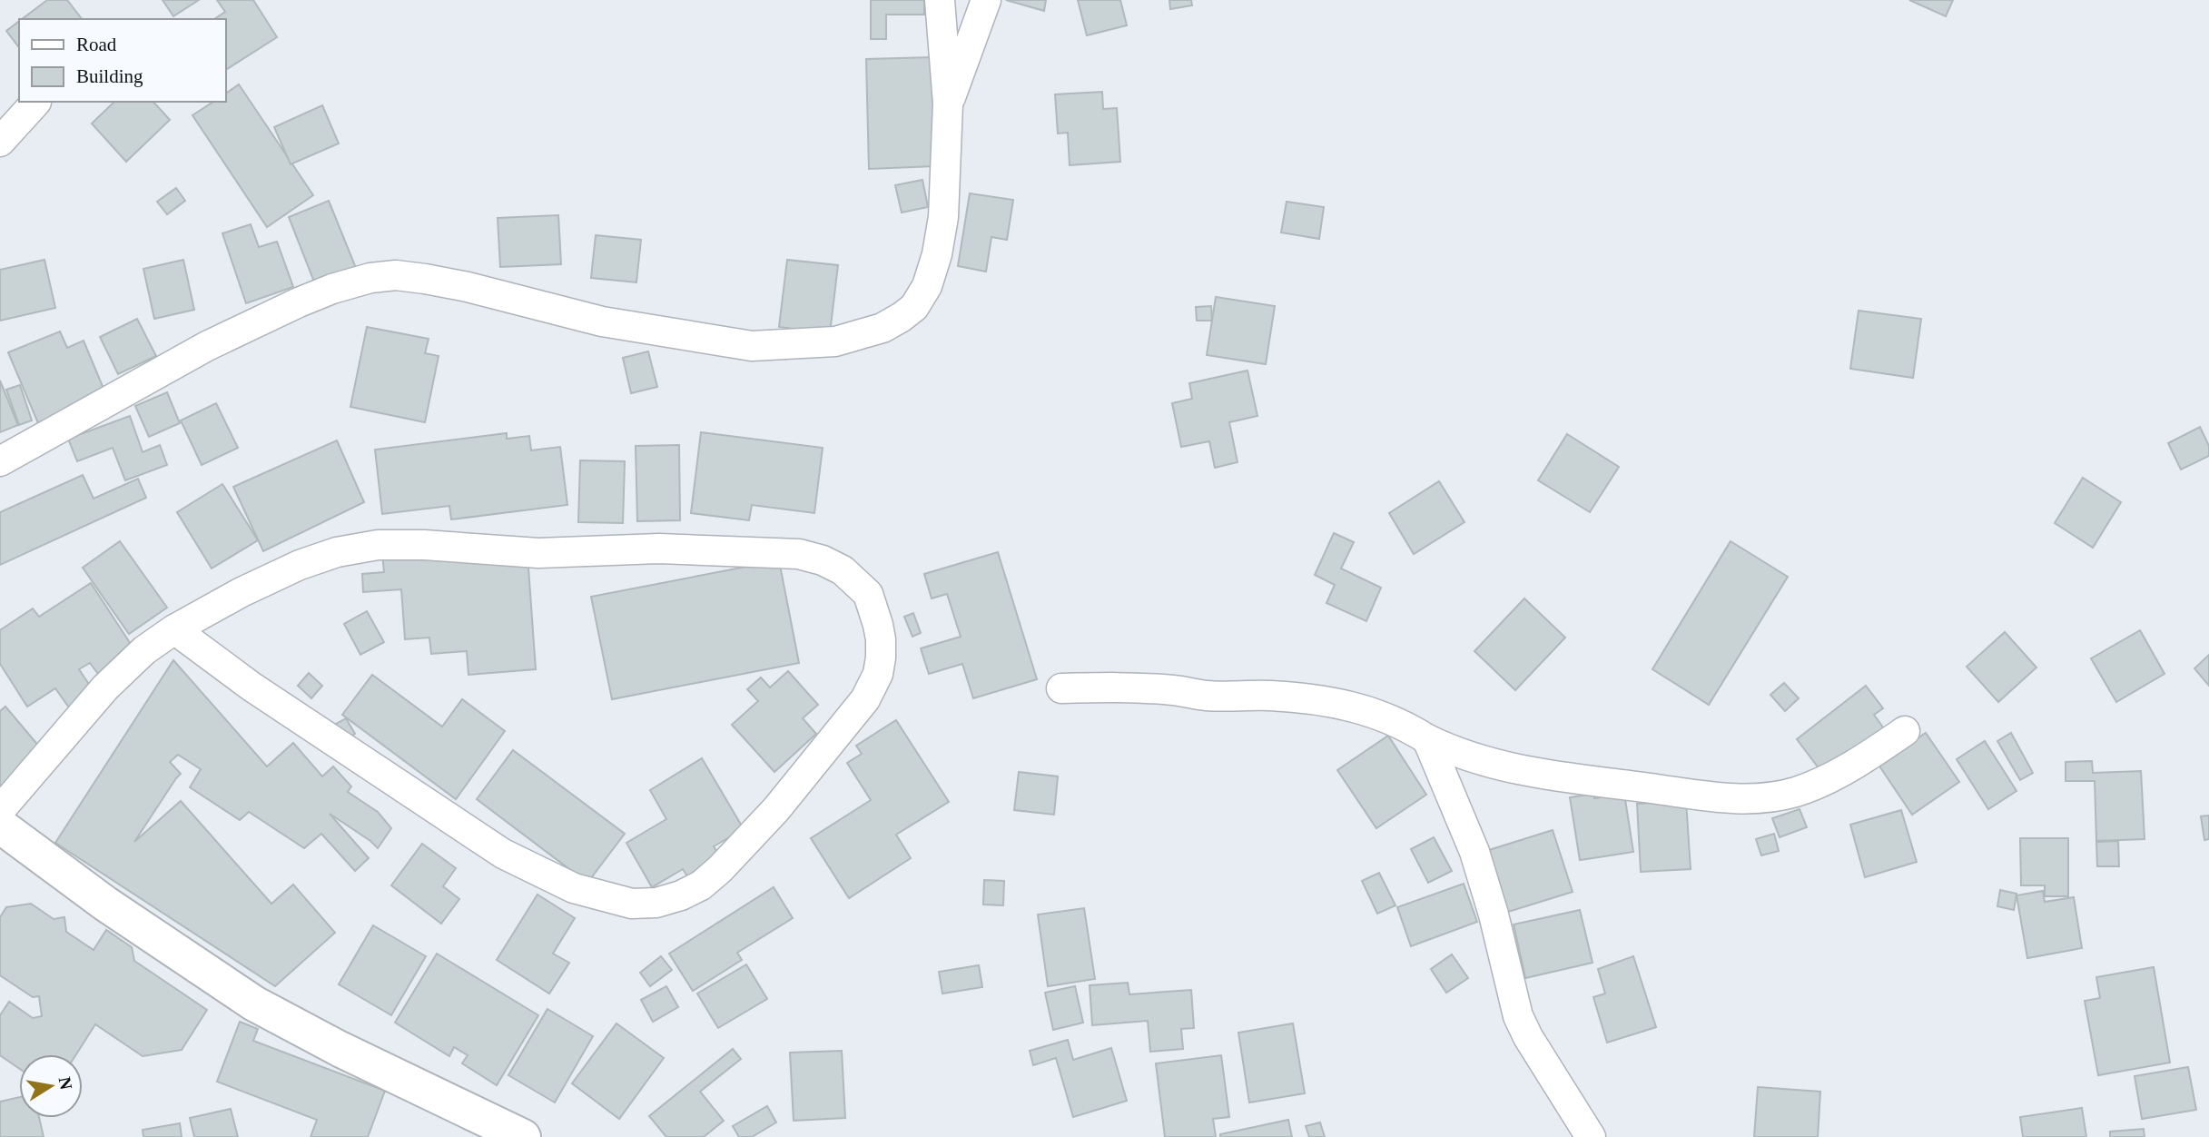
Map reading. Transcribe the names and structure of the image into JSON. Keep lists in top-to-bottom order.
{
  "legend": ["Road", "Building"],
  "north": "right"
}
